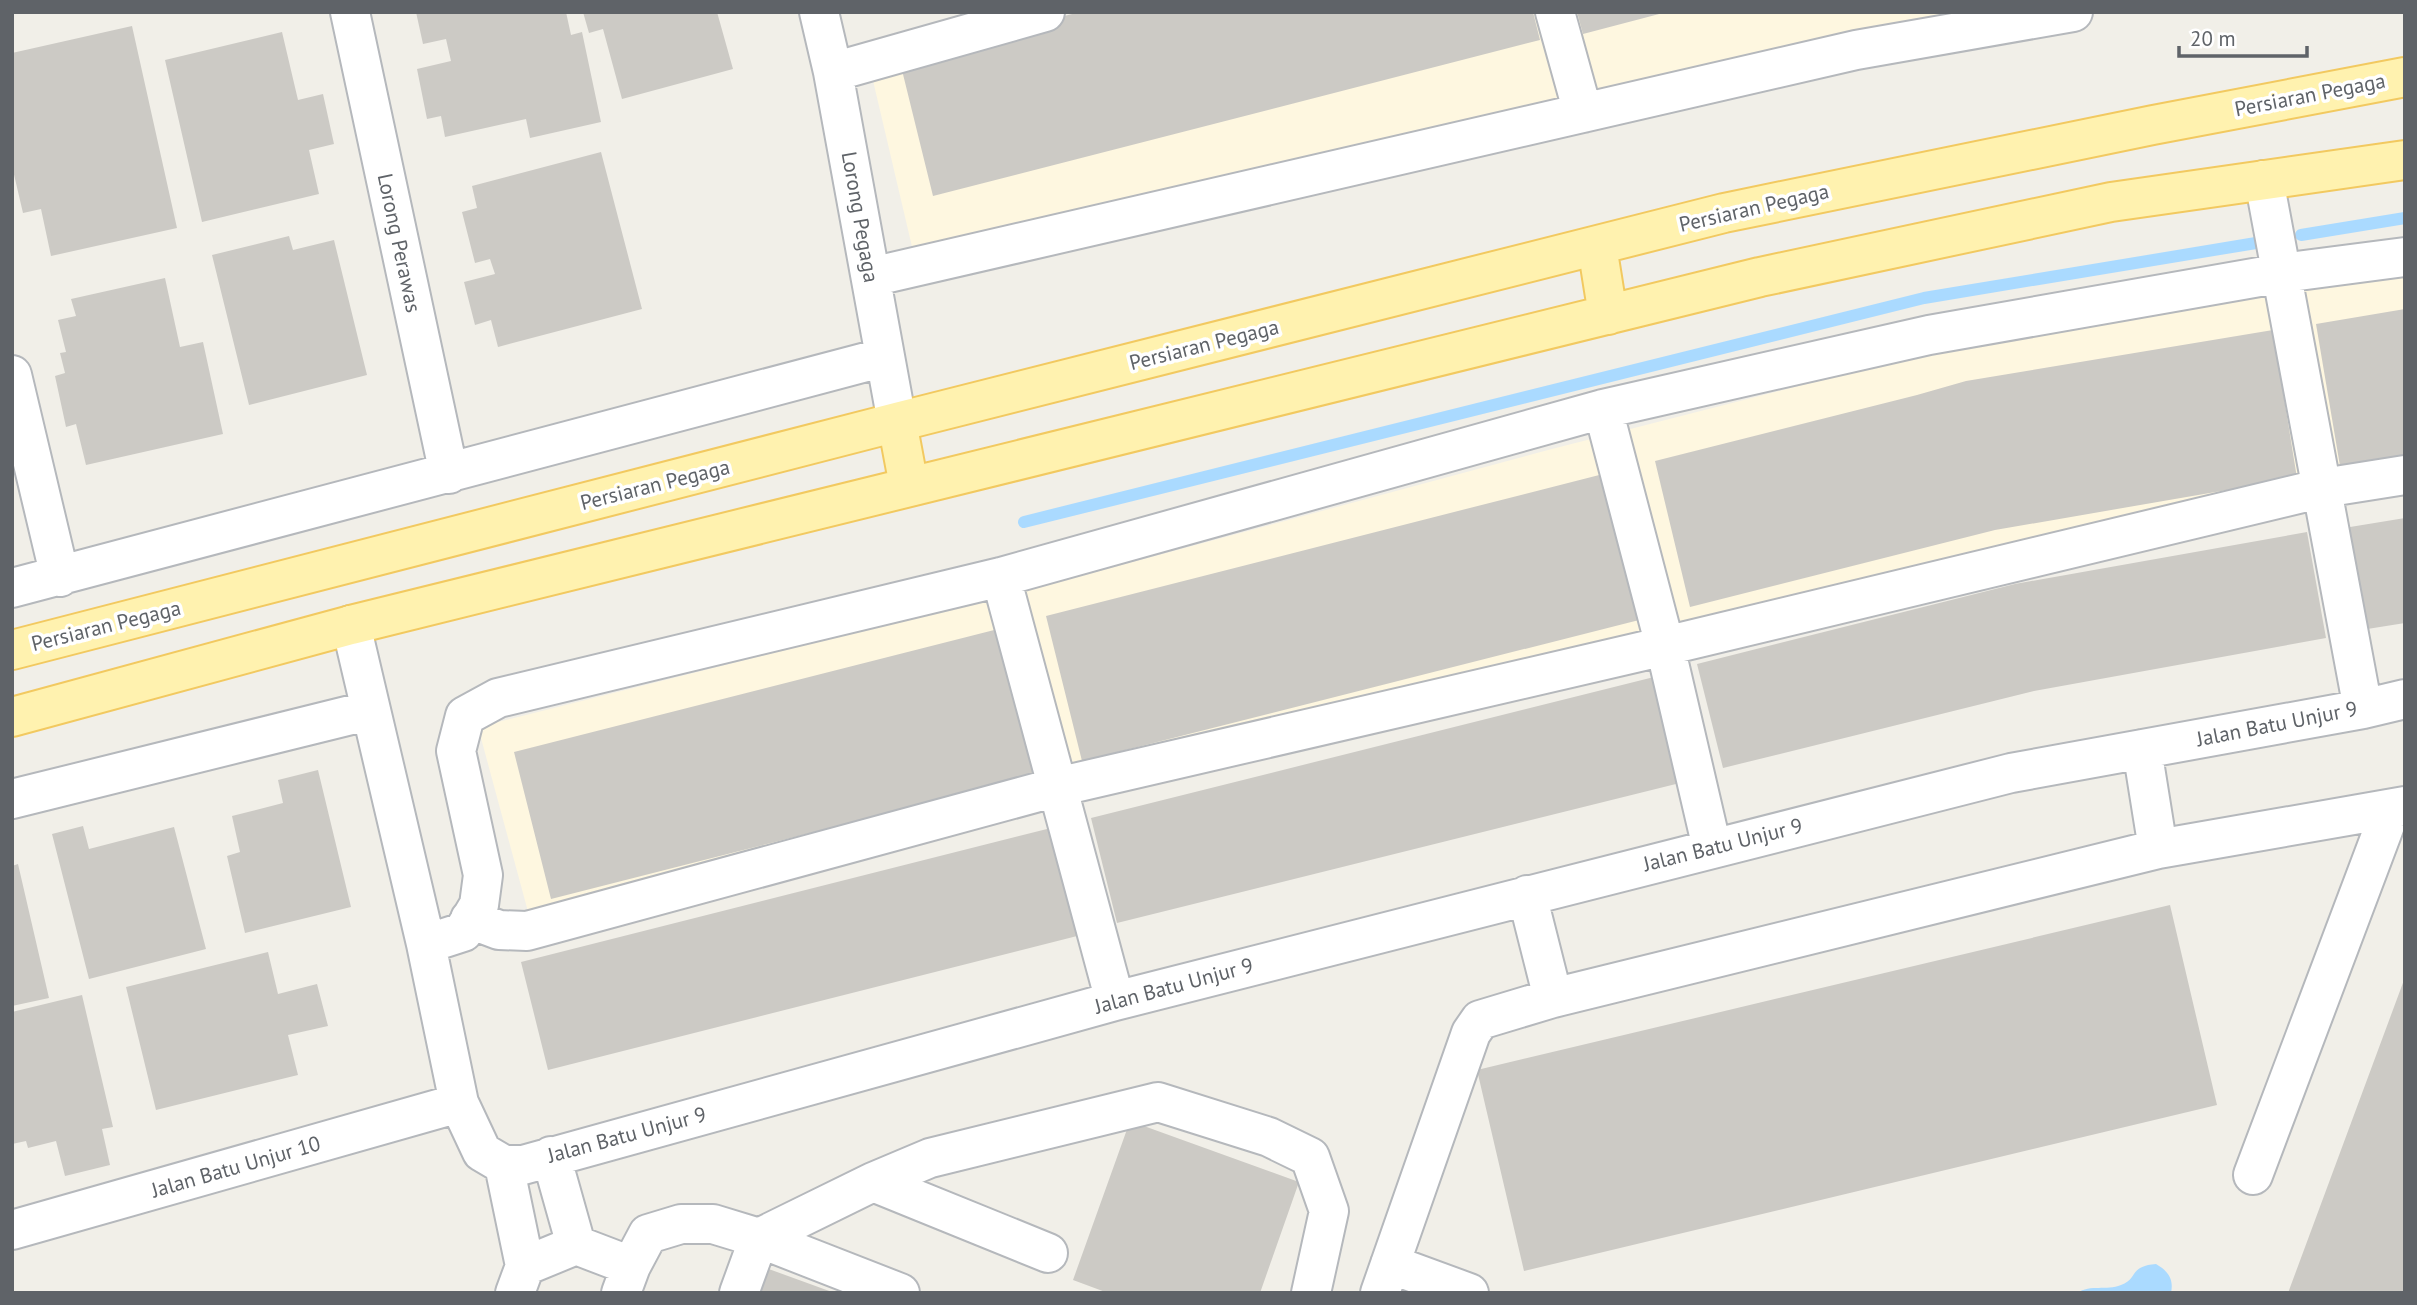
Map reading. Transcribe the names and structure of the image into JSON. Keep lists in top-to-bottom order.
{
  "streets": {
    "main road": ["Persiaran Pegaga"],
    "street": [
      "Lorong Pegaga",
      "Lorong Perawas",
      "Jalan Batu Unjur 9",
      "Jalan Batu Unjur 10"
    ]
  },
  "crossings": [
    ["Persiaran Pegaga", "Lorong Pegaga"]
  ],
  "scale_bar": "20 m"
}
